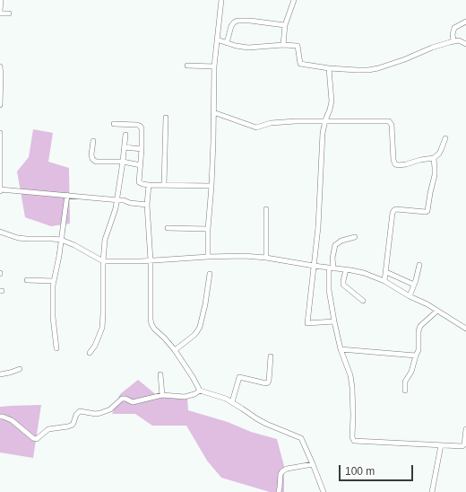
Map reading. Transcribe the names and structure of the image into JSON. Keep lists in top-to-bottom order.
{
  "scale_bar": "100 m"
}
